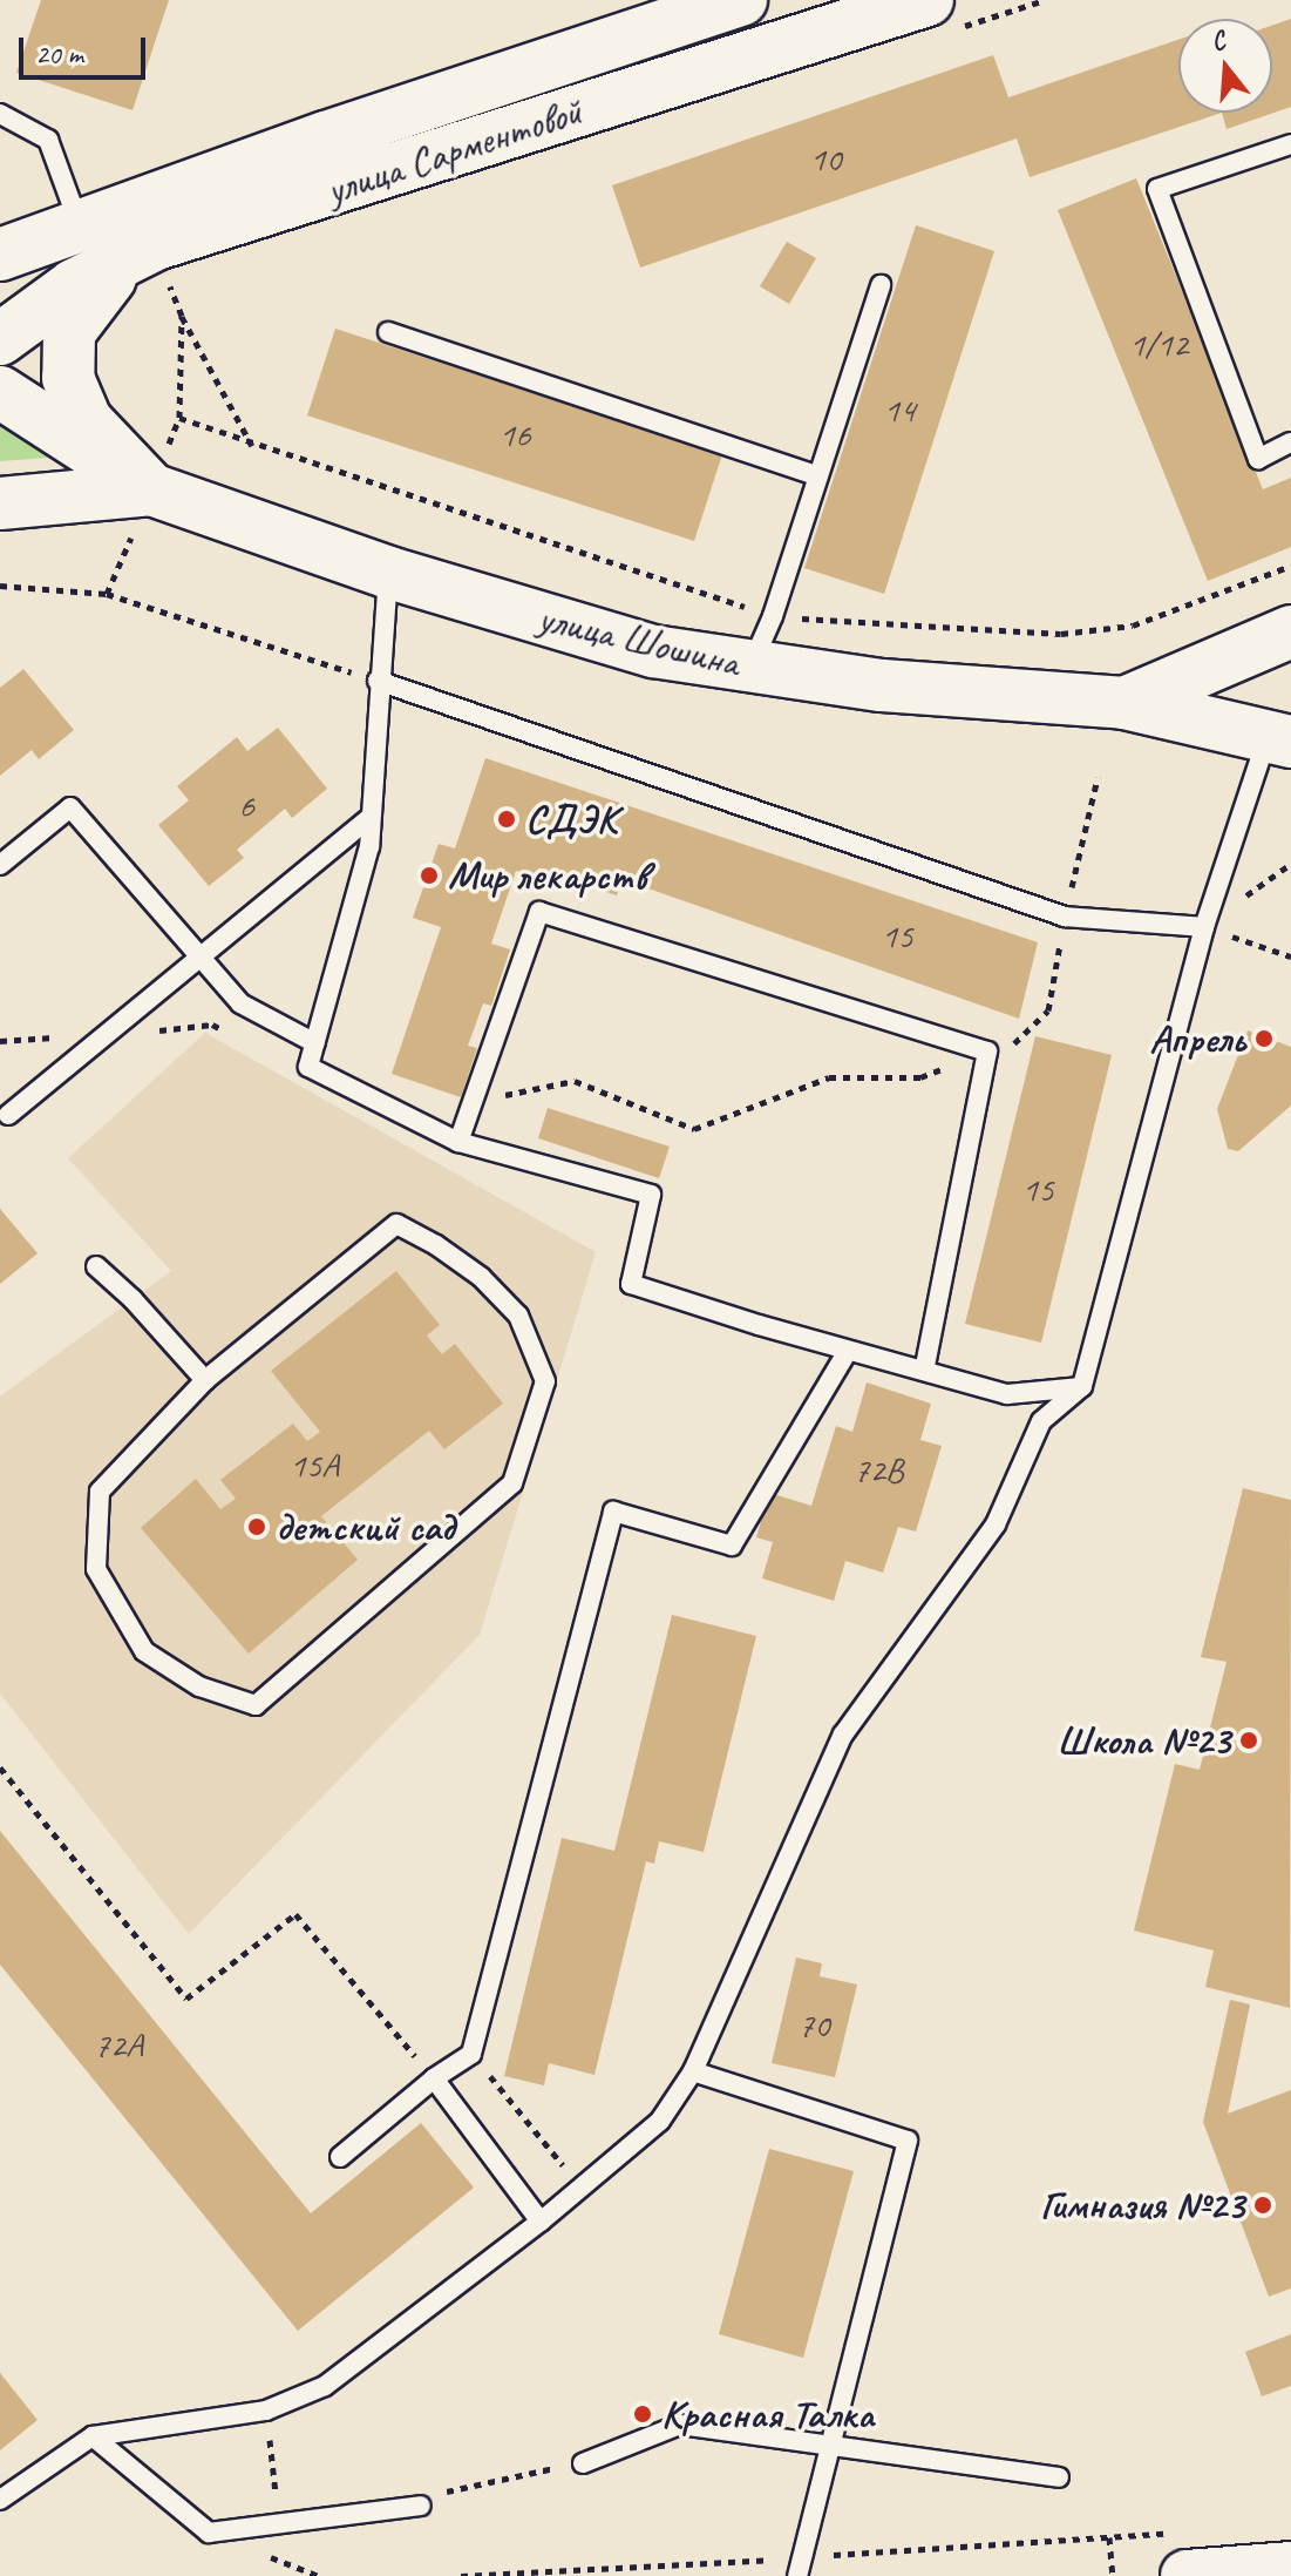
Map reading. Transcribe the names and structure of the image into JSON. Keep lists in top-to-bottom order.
{
  "streets": {
    "street": ["улица Сарментовой", "улица Шошина"]
  },
  "places": [
    "СДЭК",
    "Мир лекарств",
    "Апрель",
    "детский сад",
    "Школа №23",
    "Гимназия №23",
    "Красная Талка"
  ],
  "house_numbers": [
    "10",
    "1/12",
    "14",
    "16",
    "6",
    "15",
    "15",
    "15А",
    "72В",
    "70",
    "72А"
  ],
  "scale_bar": "20 m",
  "north": "top"
}
